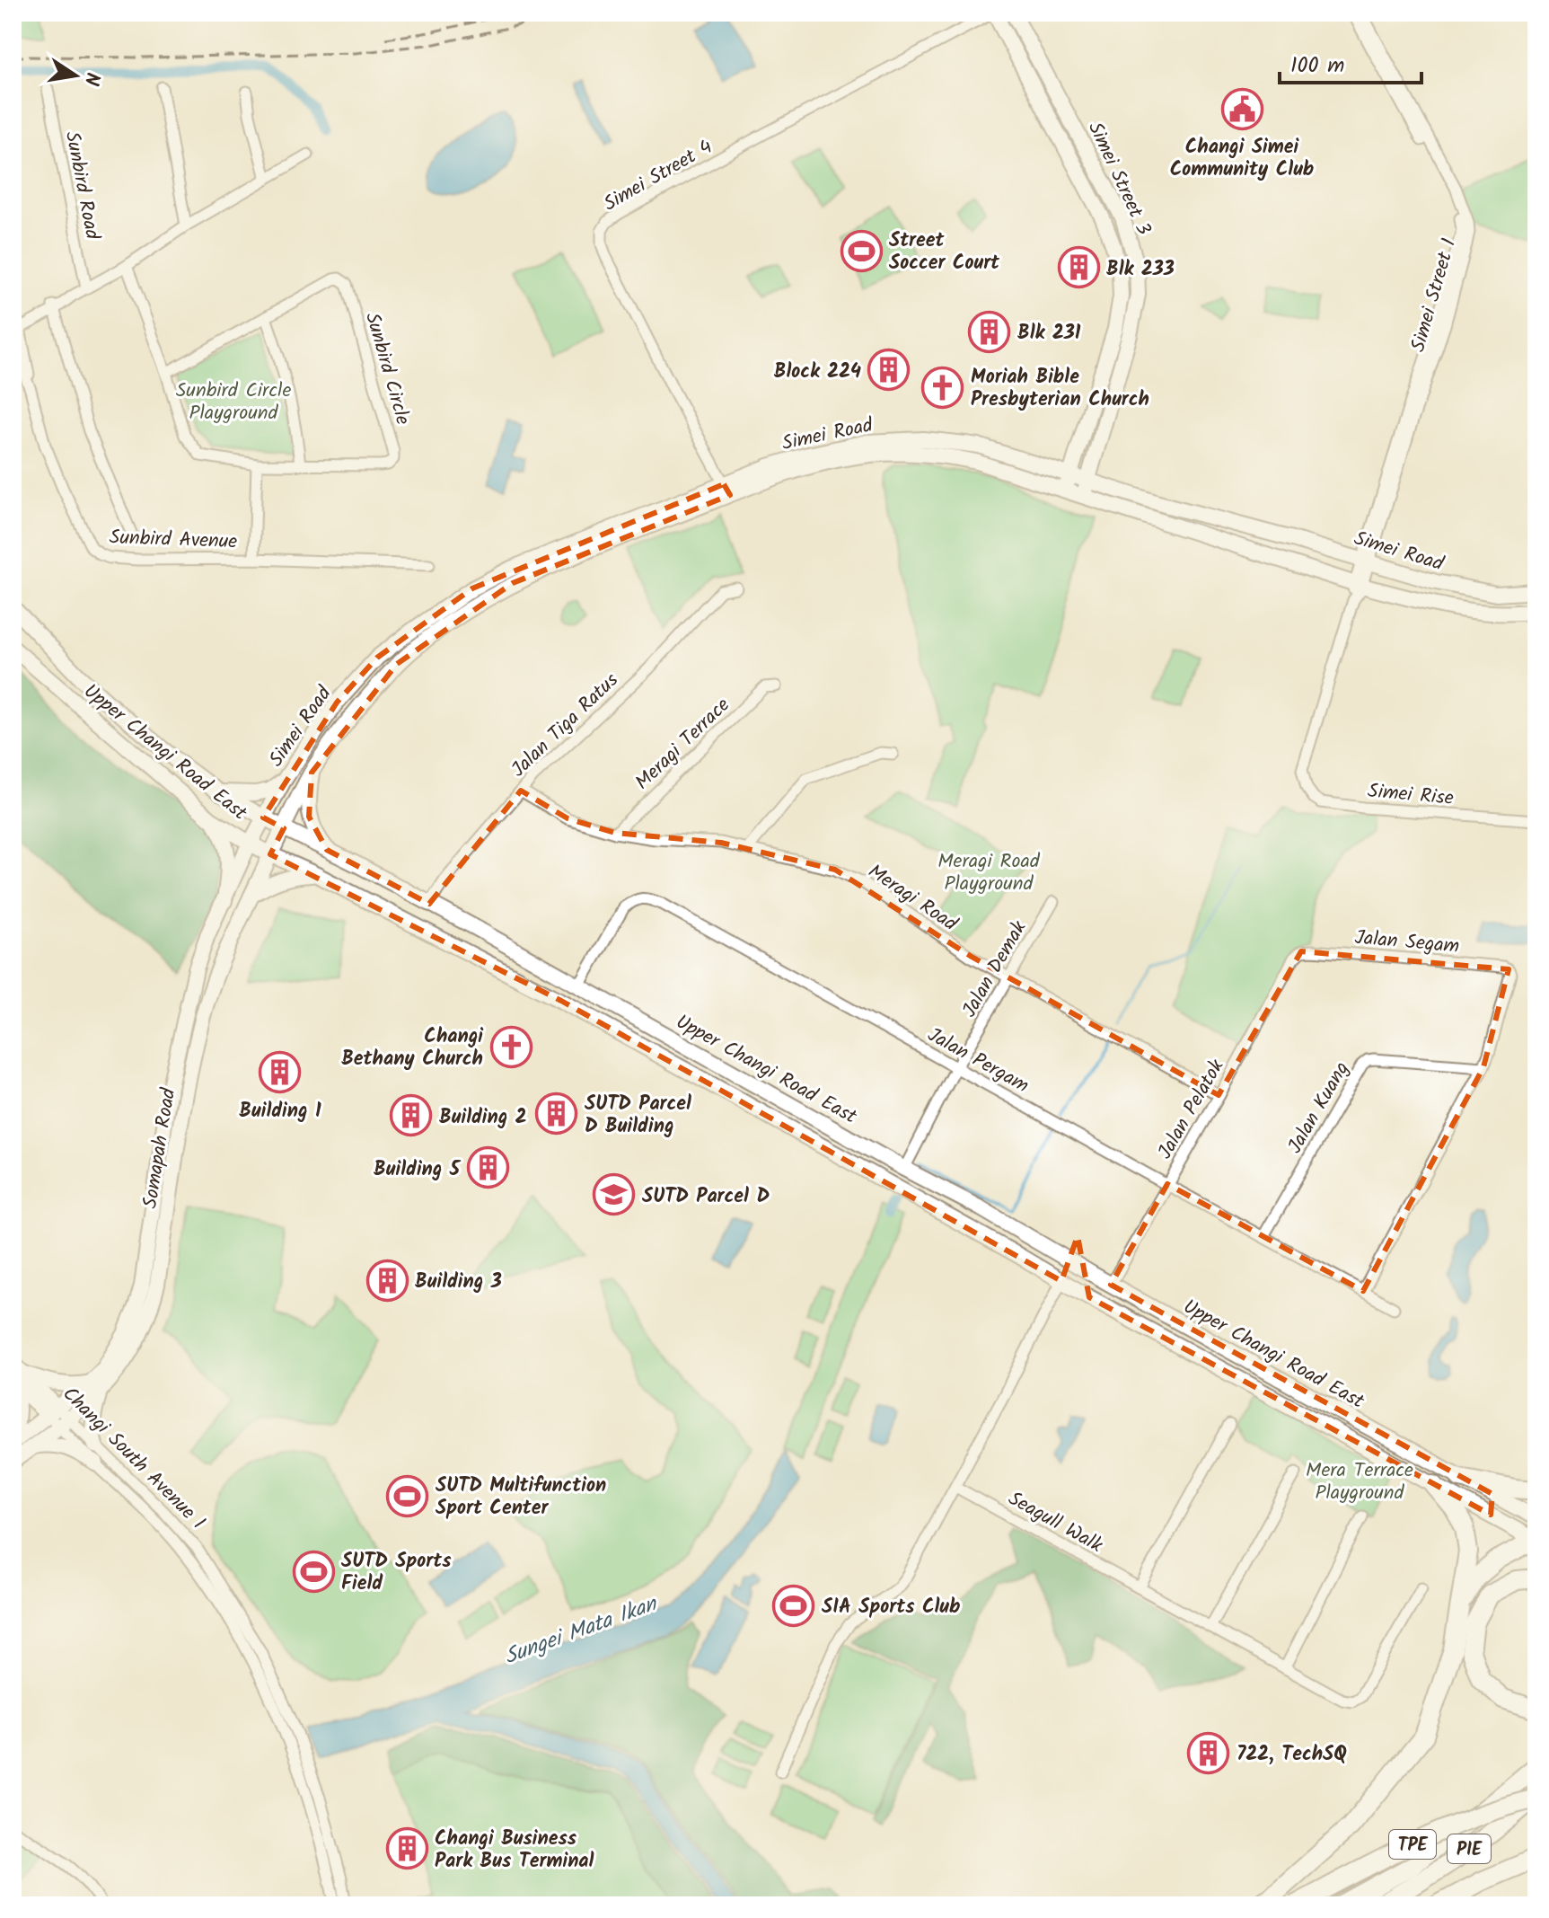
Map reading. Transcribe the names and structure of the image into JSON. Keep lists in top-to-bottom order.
{
  "streets": {
    "highway": ["TPE", "PIE"],
    "main road": [
      "Simei Street 3",
      "Simei Road",
      "Upper Changi Road East",
      "Somapah Road",
      "Changi South Avenue 1"
    ],
    "street": [
      "Simei Street 4",
      "Sunbird Road",
      "Simei Street 1",
      "Sunbird Circle",
      "Sunbird Avenue",
      "Jalan Tiga Ratus",
      "Meragi Terrace",
      "Simei Rise",
      "Meragi Road",
      "Jalan Segam",
      "Jalan Demak",
      "Jalan Pergam",
      "Jalan Kuang",
      "Jalan Pelatok",
      "Seagull Walk"
    ]
  },
  "crossings": [
    ["Simei Street 4", "Simei Street 3"],
    ["Simei Street 4", "Simei Road"],
    ["Simei Street 3", "Simei Road"],
    ["Simei Street 1", "Simei Road"],
    ["Simei Street 1", "Simei Rise"],
    ["Sunbird Circle", "Sunbird Avenue"],
    ["Simei Road", "Upper Changi Road East"],
    ["Simei Road", "Somapah Road"],
    ["Jalan Tiga Ratus", "Upper Changi Road East"],
    ["Jalan Tiga Ratus", "Meragi Road"],
    ["Meragi Terrace", "Meragi Road"],
    ["Upper Changi Road East", "Jalan Demak"],
    ["Upper Changi Road East", "Jalan Pergam"],
    ["Upper Changi Road East", "Jalan Pelatok"],
    ["Upper Changi Road East", "Somapah Road"],
    ["Meragi Road", "Jalan Demak"],
    ["Meragi Road", "Jalan Pelatok"],
    ["Jalan Segam", "Jalan Kuang"],
    ["Jalan Segam", "Jalan Pelatok"],
    ["Jalan Demak", "Jalan Pergam"],
    ["Jalan Pergam", "Jalan Kuang"],
    ["Jalan Pergam", "Jalan Pelatok"],
    ["Somapah Road", "Changi South Avenue 1"],
    ["TPE", "PIE"]
  ],
  "water": ["Sungei Mata Ikan"],
  "parks": ["Sunbird Circle Playground", "Meragi Road Playground", "Mera Terrace Playground"],
  "places": {
    "public building": ["Changi Simei Community Club"],
    "sports": [
      "Street Soccer Court",
      "SUTD Multifunction Sport Center",
      "SUTD Sports Field",
      "SIA Sports Club"
    ],
    "building": [
      "Blk 233",
      "Blk 231",
      "Block 224",
      "Building 1",
      "SUTD Parcel D Building",
      "Building 2",
      "Building 5",
      "Building 3",
      "722, TechSQ",
      "Changi Business Park Bus Terminal"
    ],
    "church": ["Moriah Bible Presbyterian Church", "Changi Bethany Church"],
    "school or university": ["SUTD Parcel D"]
  },
  "scale_bar": "100 m",
  "north": "right"
}
